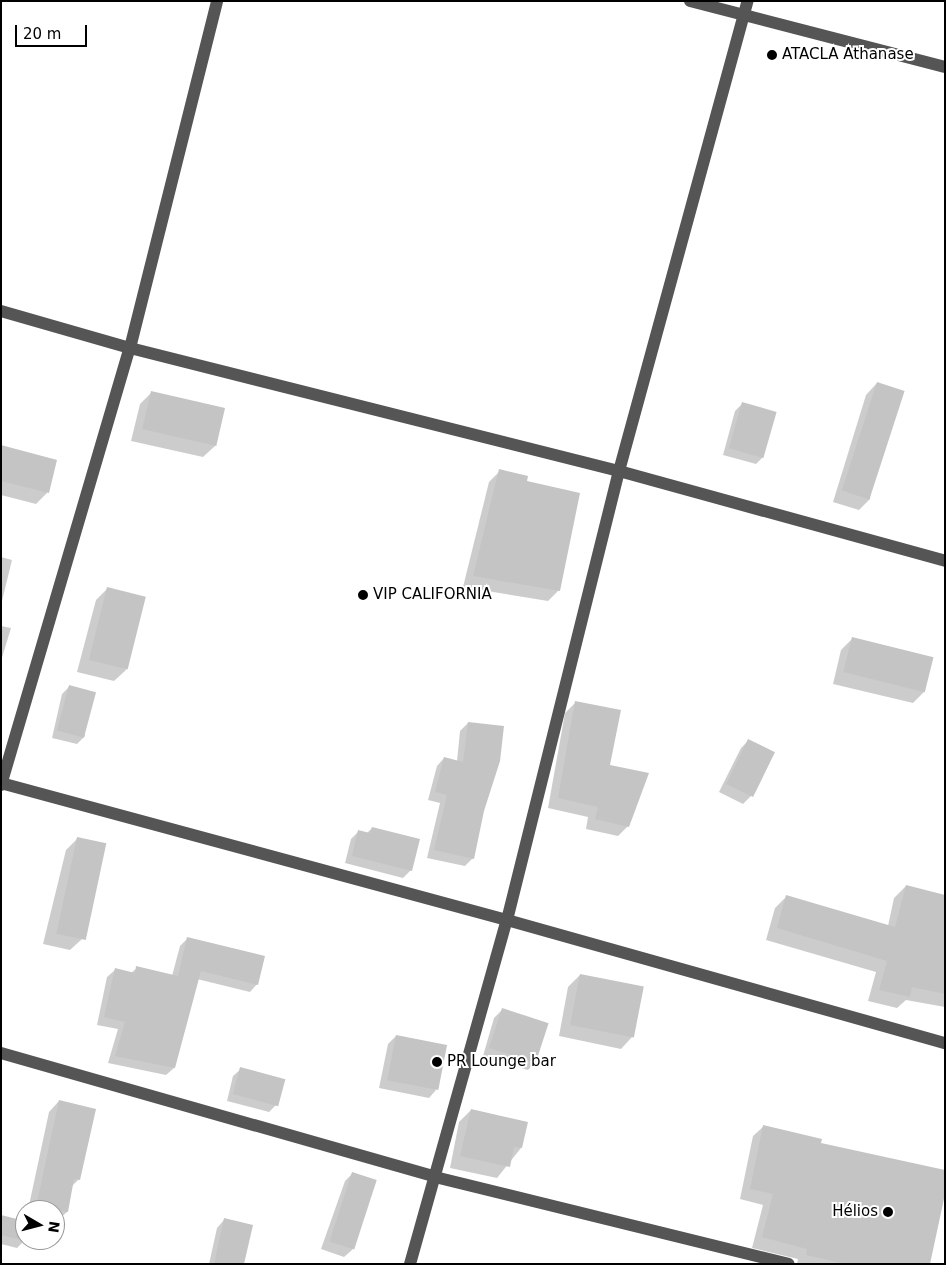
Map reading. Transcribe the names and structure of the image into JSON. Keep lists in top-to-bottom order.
{
  "places": [
    "ATACLA Athanase",
    "VIP CALIFORNIA",
    "PR Lounge bar",
    "Hélios"
  ],
  "scale_bar": "20 m",
  "north": "right"
}
